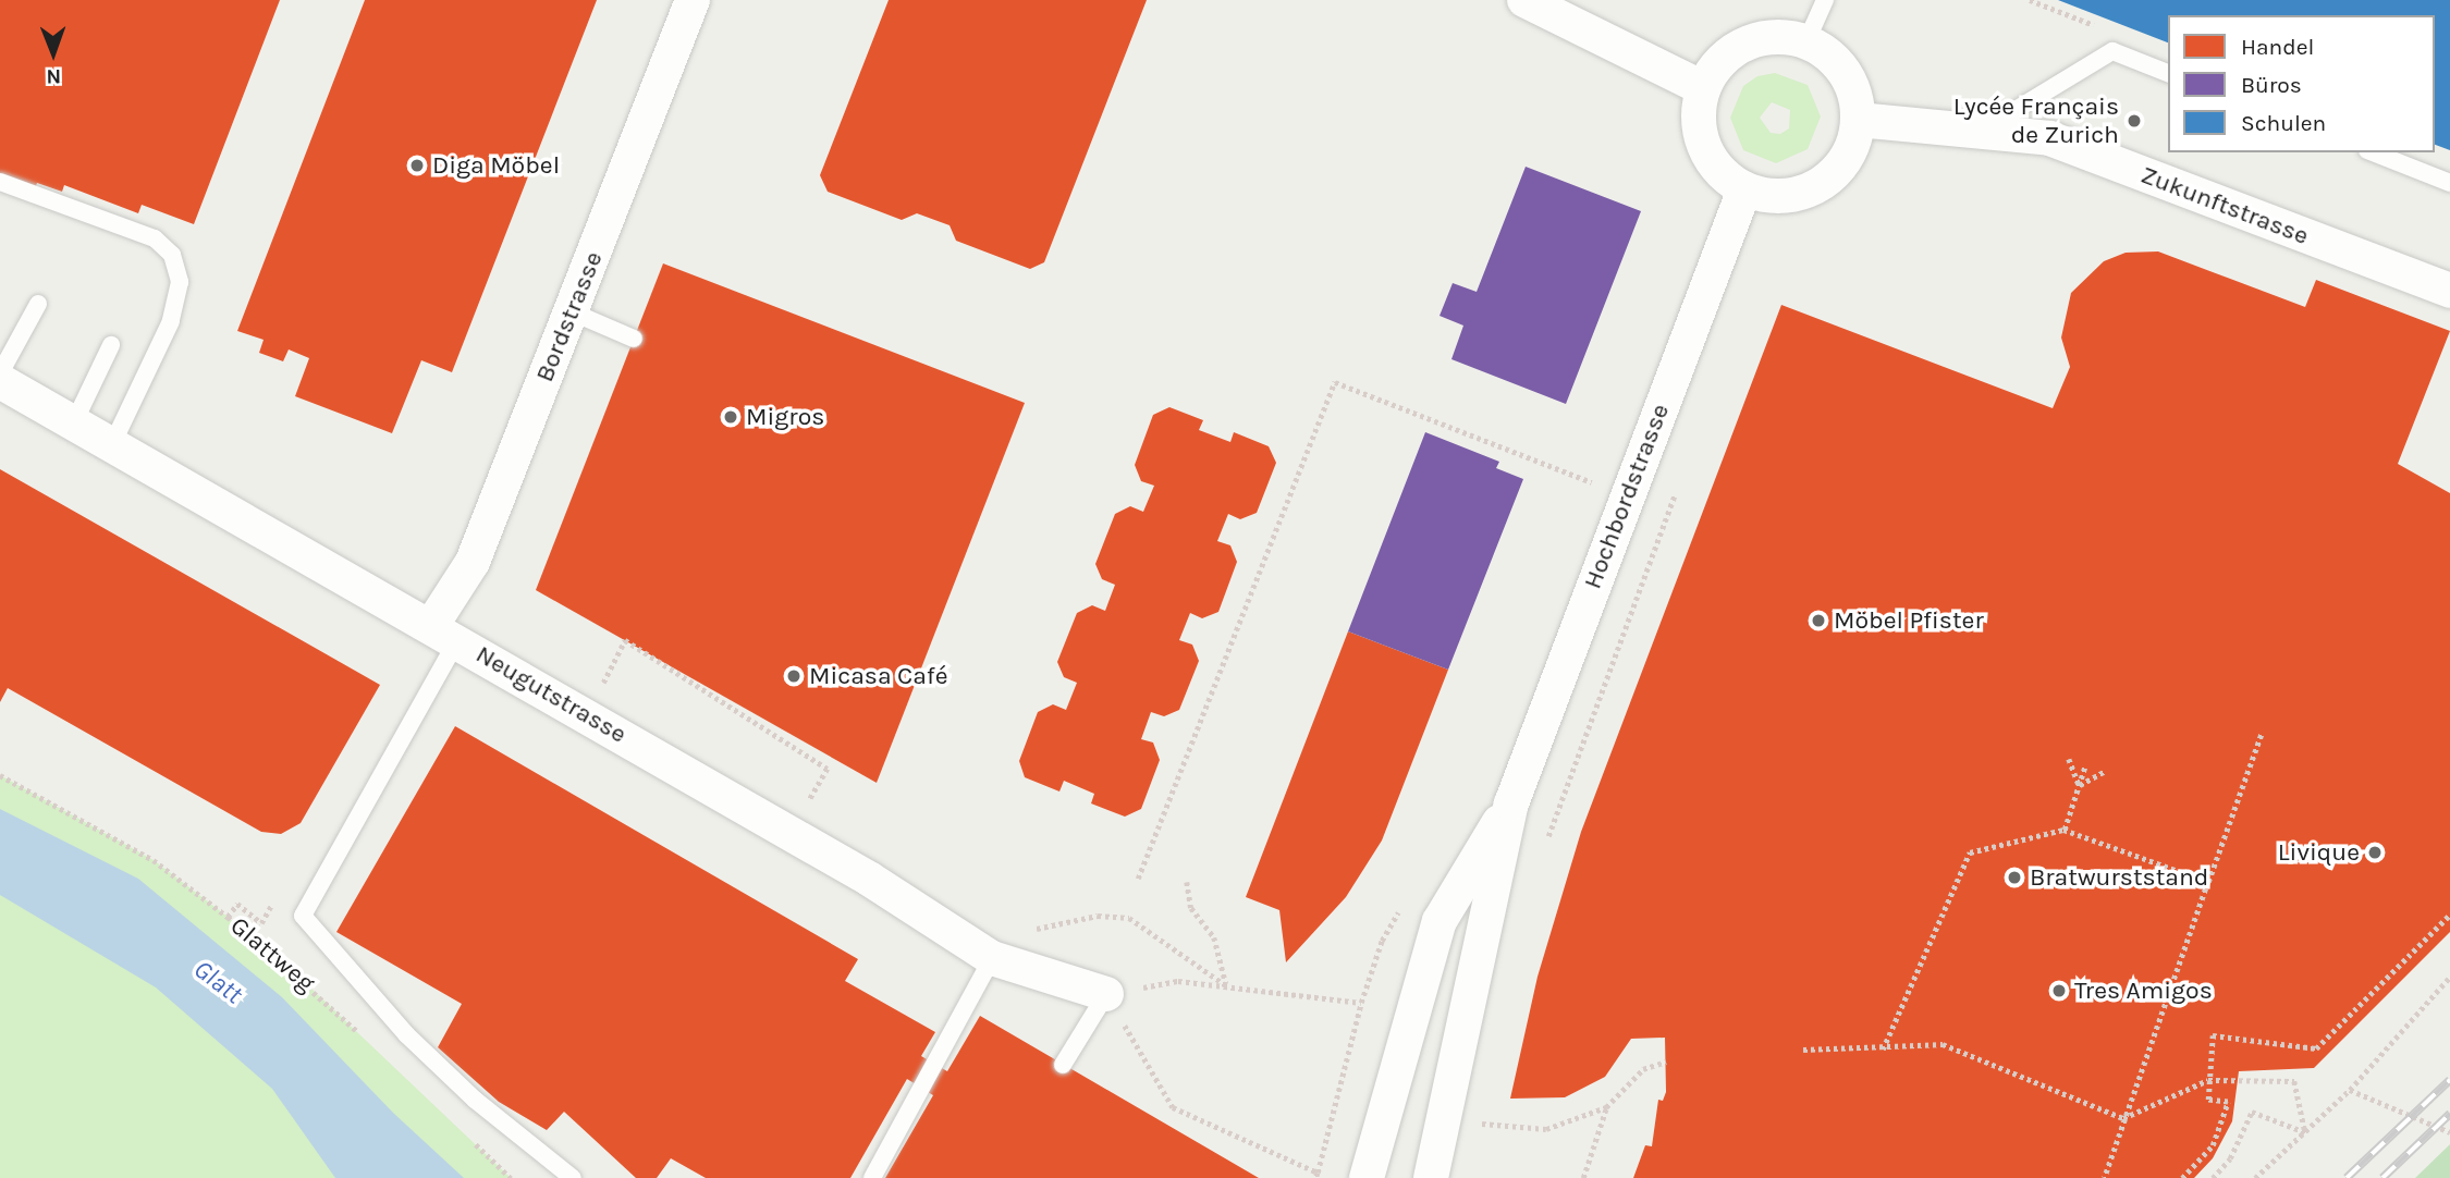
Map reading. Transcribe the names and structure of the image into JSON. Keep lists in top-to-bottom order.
{
  "streets": {
    "street": [
      "Zukunftstrasse",
      "Bordstrasse",
      "Hochbordstrasse",
      "Neugutstrasse"
    ],
    "path": ["Glattweg"]
  },
  "crossings": [
    ["Zukunftstrasse", "Hochbordstrasse"],
    ["Bordstrasse", "Neugutstrasse"]
  ],
  "water": ["Glatt"],
  "places": [
    "Lycée Français de Zurich",
    "Diga Möbel",
    "Migros",
    "Möbel Pfister",
    "Micasa Café",
    "Livique",
    "Bratwurststand",
    "Tres Amigos"
  ],
  "legend": ["Handel", "Büros", "Schulen"],
  "north": "bottom"
}
